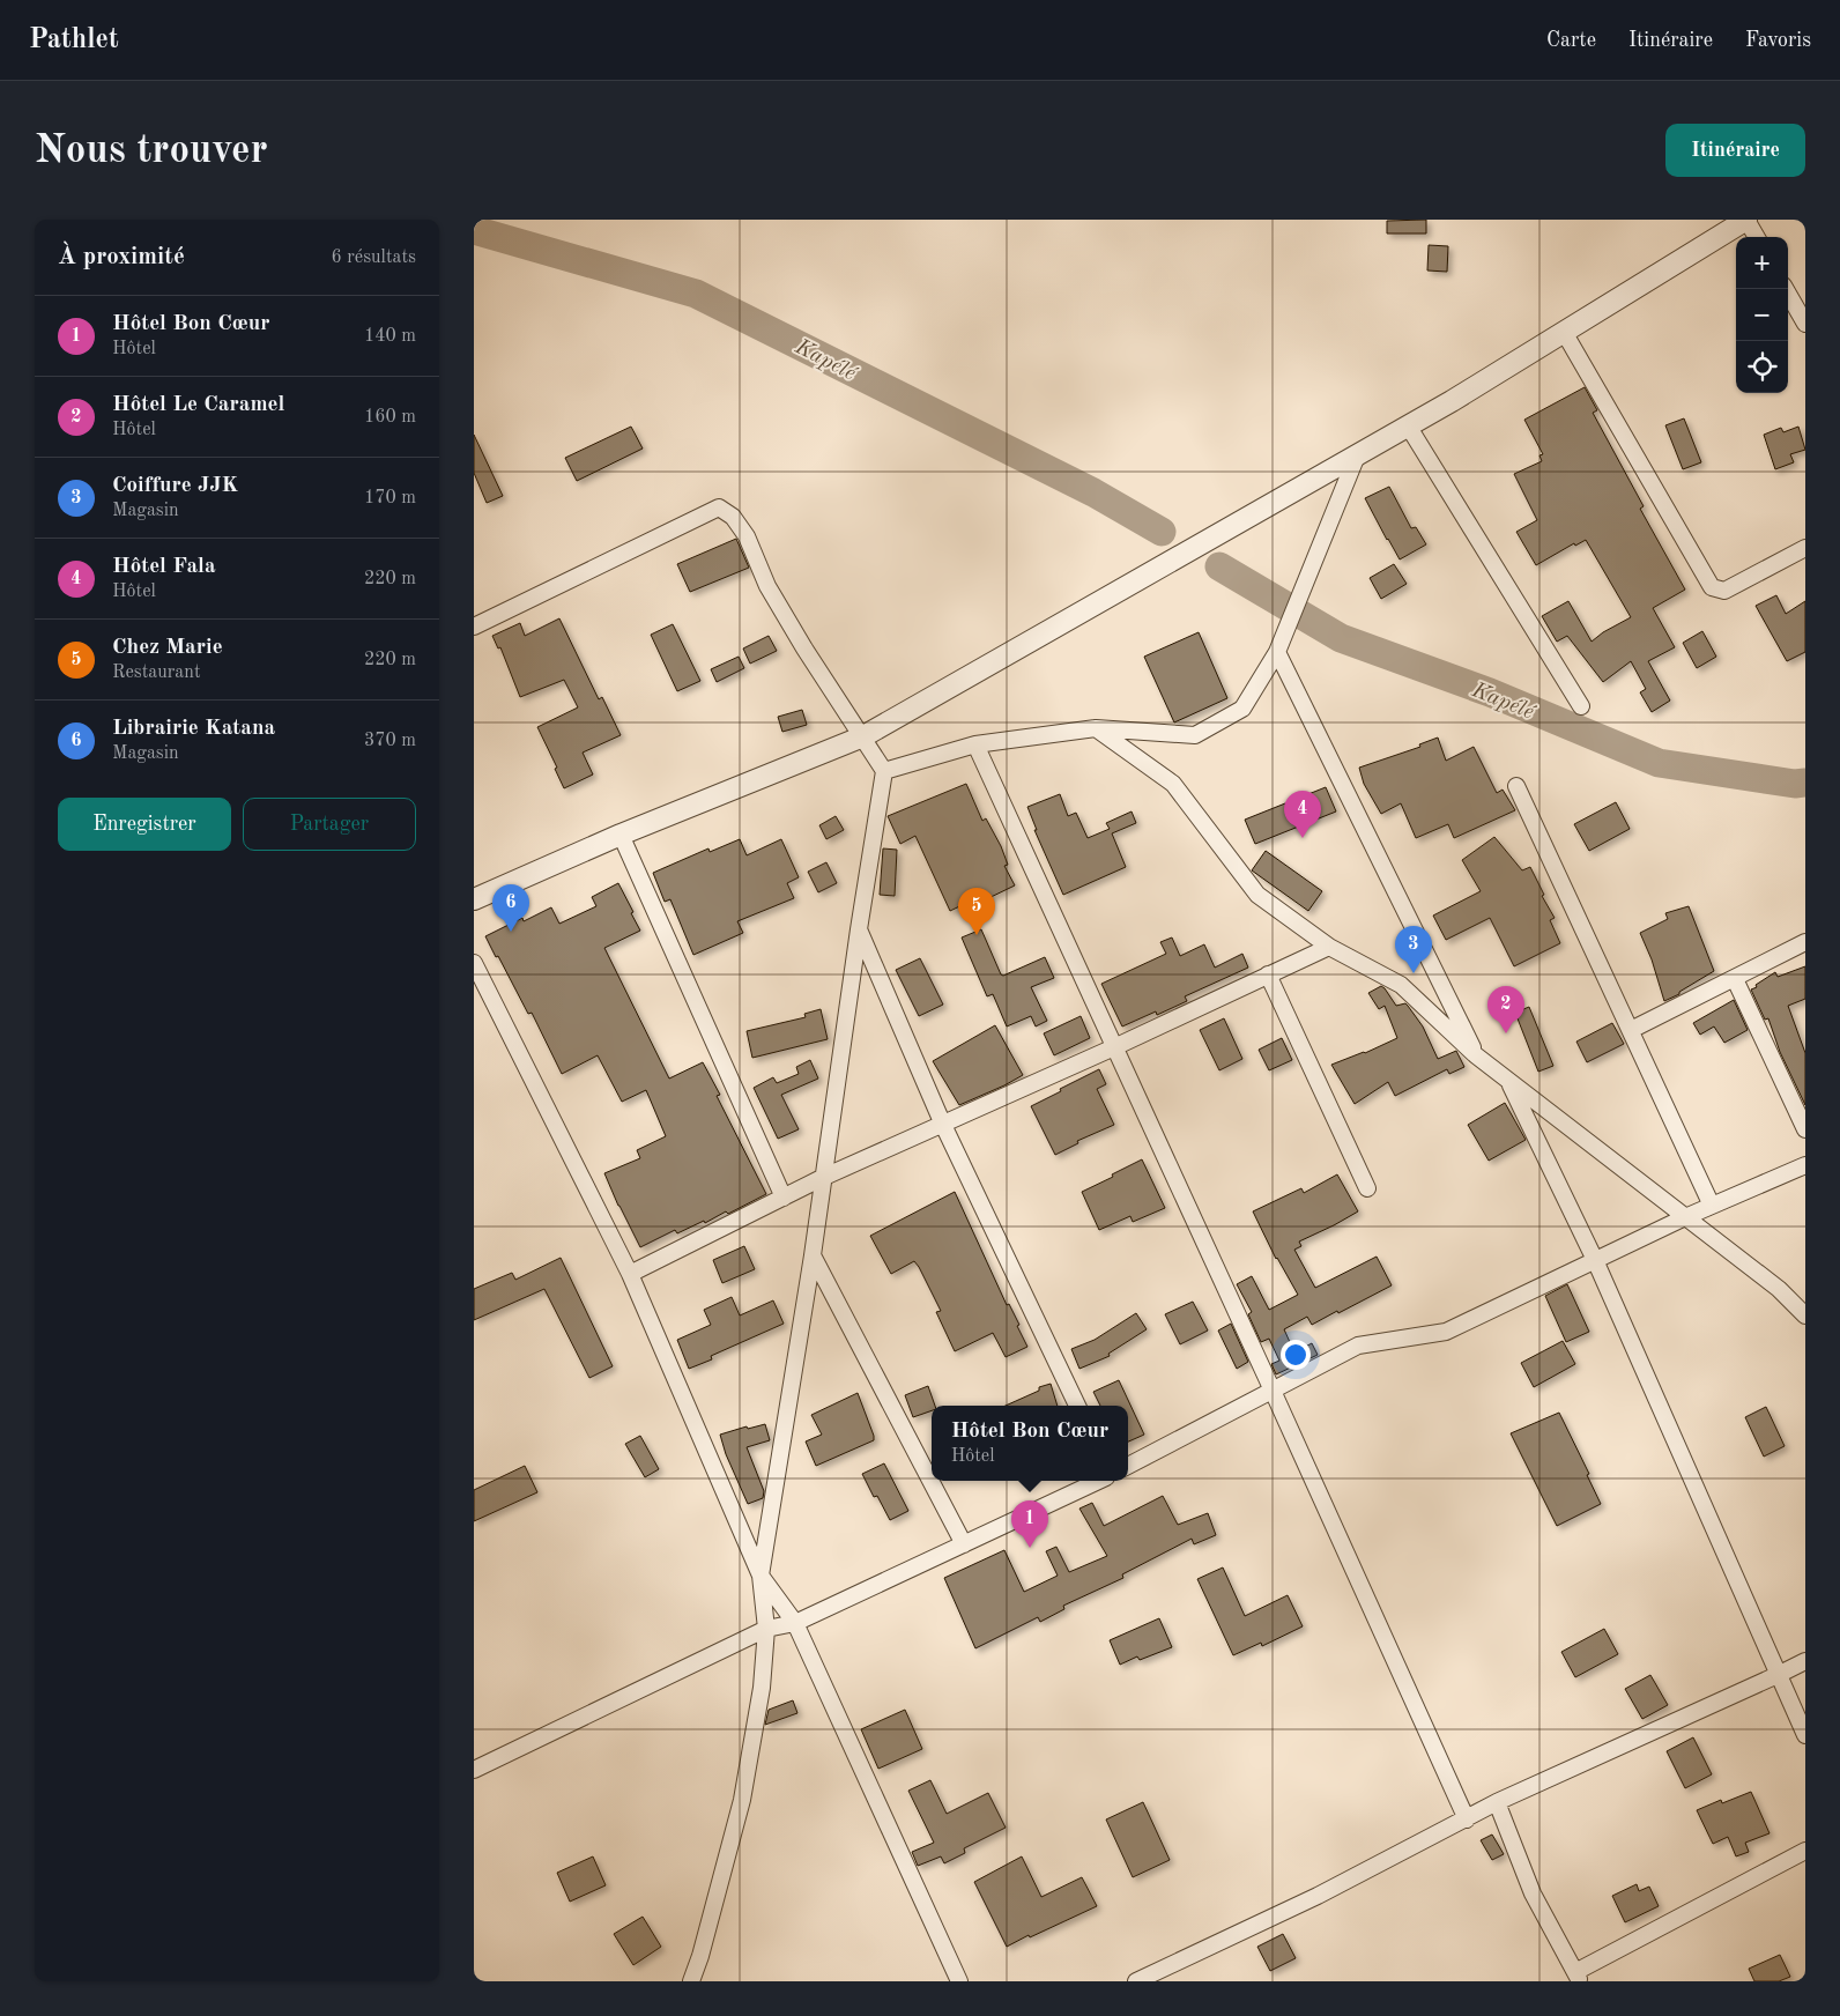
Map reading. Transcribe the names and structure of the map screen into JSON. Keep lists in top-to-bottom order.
{
  "water": ["Kapélé"],
  "page": {
    "header": "Pathlet",
    "nav": ["Carte", "Itinéraire", "Favoris"],
    "buttons": [
      "Itinéraire",
      ["Enregistrer", "Partager"]
    ],
    "title": "Nous trouver",
    "heading": ["À proximité", "6 résultats"],
    "map_buttons": ["+", "−"],
    "list": [
      {
        "mark": "1",
        "name": "Hôtel Bon Cœur",
        "note": "Hôtel",
        "value": "140 m"
      },
      {
        "mark": "2",
        "name": "Hôtel Le Caramel",
        "note": "Hôtel",
        "value": "160 m"
      },
      {
        "mark": "3",
        "name": "Coiffure JJK",
        "note": "Magasin",
        "value": "170 m"
      },
      {
        "mark": "4",
        "name": "Hôtel Fala",
        "note": "Hôtel",
        "value": "220 m"
      },
      {
        "mark": "5",
        "name": "Chez Marie",
        "note": "Restaurant",
        "value": "220 m"
      },
      {
        "mark": "6",
        "name": "Librairie Katana",
        "note": "Magasin",
        "value": "370 m"
      }
    ],
    "pins": [
      "4",
      "6",
      "5",
      "3",
      "2",
      "1"
    ],
    "popup": ["Hôtel Bon Cœur", "Hôtel"]
  }
}
